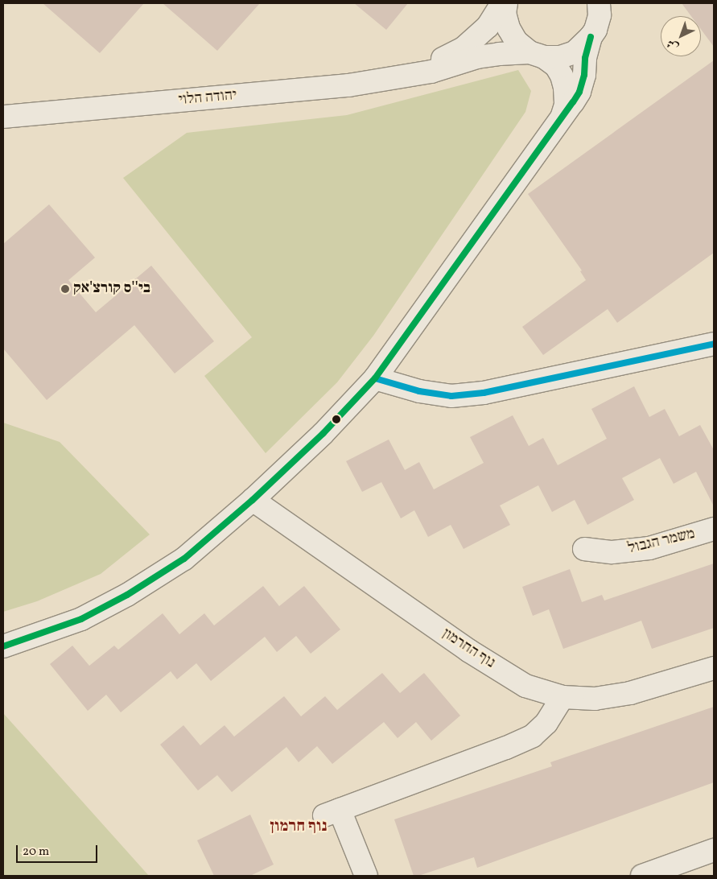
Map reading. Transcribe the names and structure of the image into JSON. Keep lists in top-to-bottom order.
{
  "streets": {
    "street": ["יהודה הלוי", "משמר הגבול", "נוף החרמון"]
  },
  "districts": ["נוף חרמון"],
  "places": ["בי''ס קורצ'אק"],
  "scale_bar": "20 m",
  "north": "bottom left"
}
